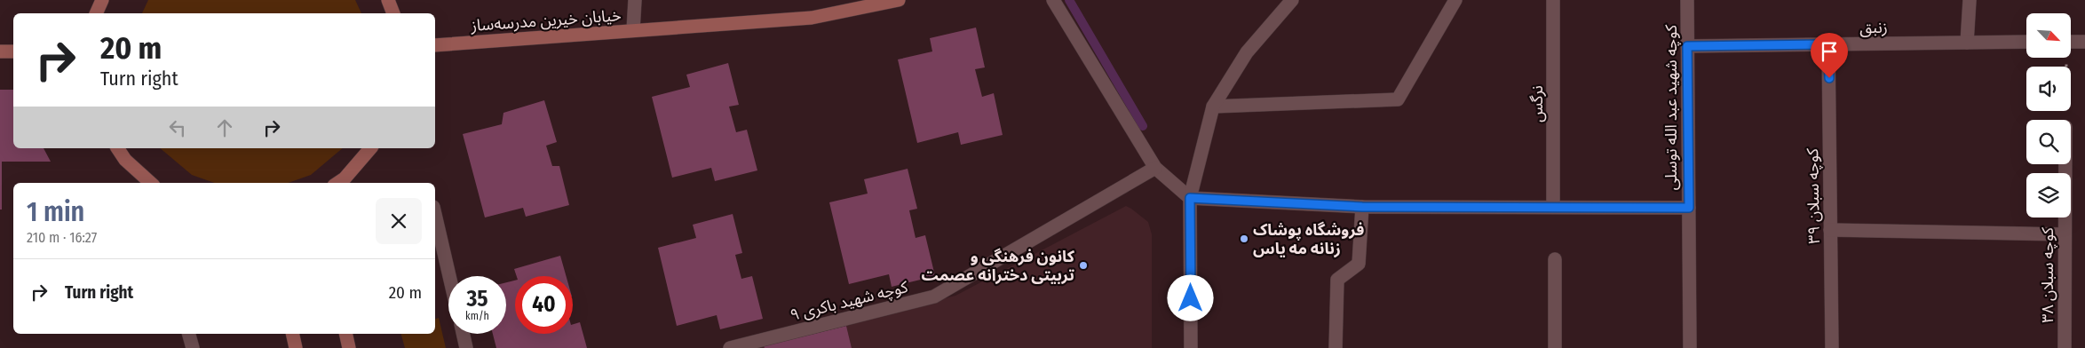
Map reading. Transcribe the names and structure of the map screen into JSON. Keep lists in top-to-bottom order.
{
  "streets": {
    "main road": ["خیابان خیرین مدرسه‌ساز"],
    "street": [
      "زنبق",
      "نرگس",
      "کوچه شهید عبد الله توسلی",
      "کوچه سبلان ۳۹",
      "کوچه سبلان ۳۸",
      "کوچه شهید باکری ۹"
    ]
  },
  "crossings": [
    ["زنبق", "کوچه شهید عبد الله توسلی"],
    ["زنبق", "کوچه سبلان ۳۹"]
  ],
  "places": ["فروشگاه پوشاک زنانه مه یاس", "کانون فرهنگی و تربیتی دخترانه عصمت"],
  "north": "bottom right",
  "page": {
    "turn": ["20 m", "Turn right"],
    "heading": ["1 min", "210 m · 16:27"],
    "list": [
      {
        "name": "Turn right",
        "value": "20 m"
      }
    ],
    "speed": "35 km/h",
    "limit": "40"
  }
}
